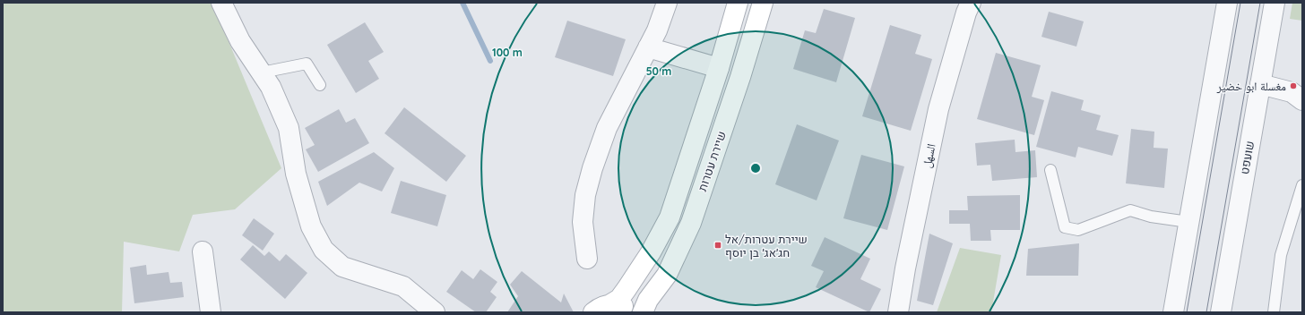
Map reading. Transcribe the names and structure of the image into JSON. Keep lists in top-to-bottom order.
{
  "streets": {
    "main road": ["שיירת עטרות"],
    "street": ["السهل", "שועפט"]
  },
  "places": {
    "other": ["مغسلة ابو خضير"],
    "transit": ["שיירת עטרות/אל חג׳אג׳ בן יוסף"]
  },
  "rings": ["100 m", "50 m"]
}
